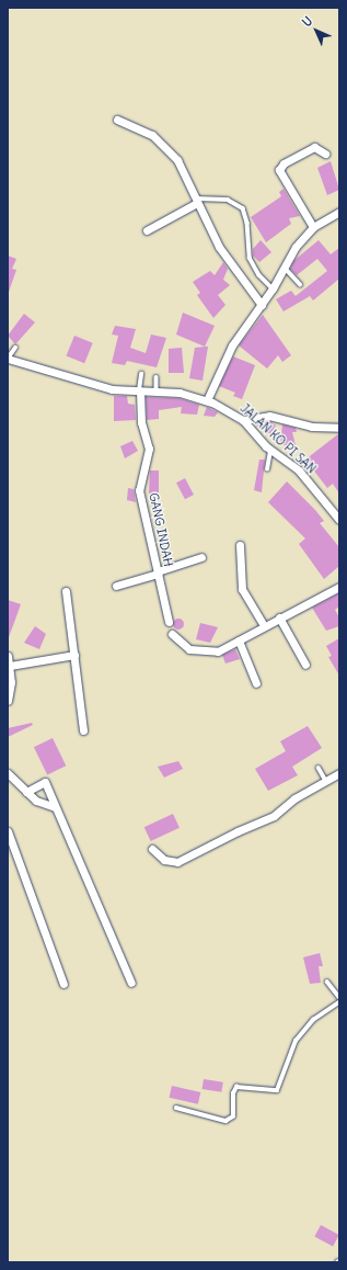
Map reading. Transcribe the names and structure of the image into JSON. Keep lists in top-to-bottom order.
{
  "streets": {
    "street": ["JALAN KO PI SAN", "GANG INDAH"]
  },
  "crossings": [
    ["JALAN KO PI SAN", "GANG INDAH"]
  ],
  "north": "top left"
}
